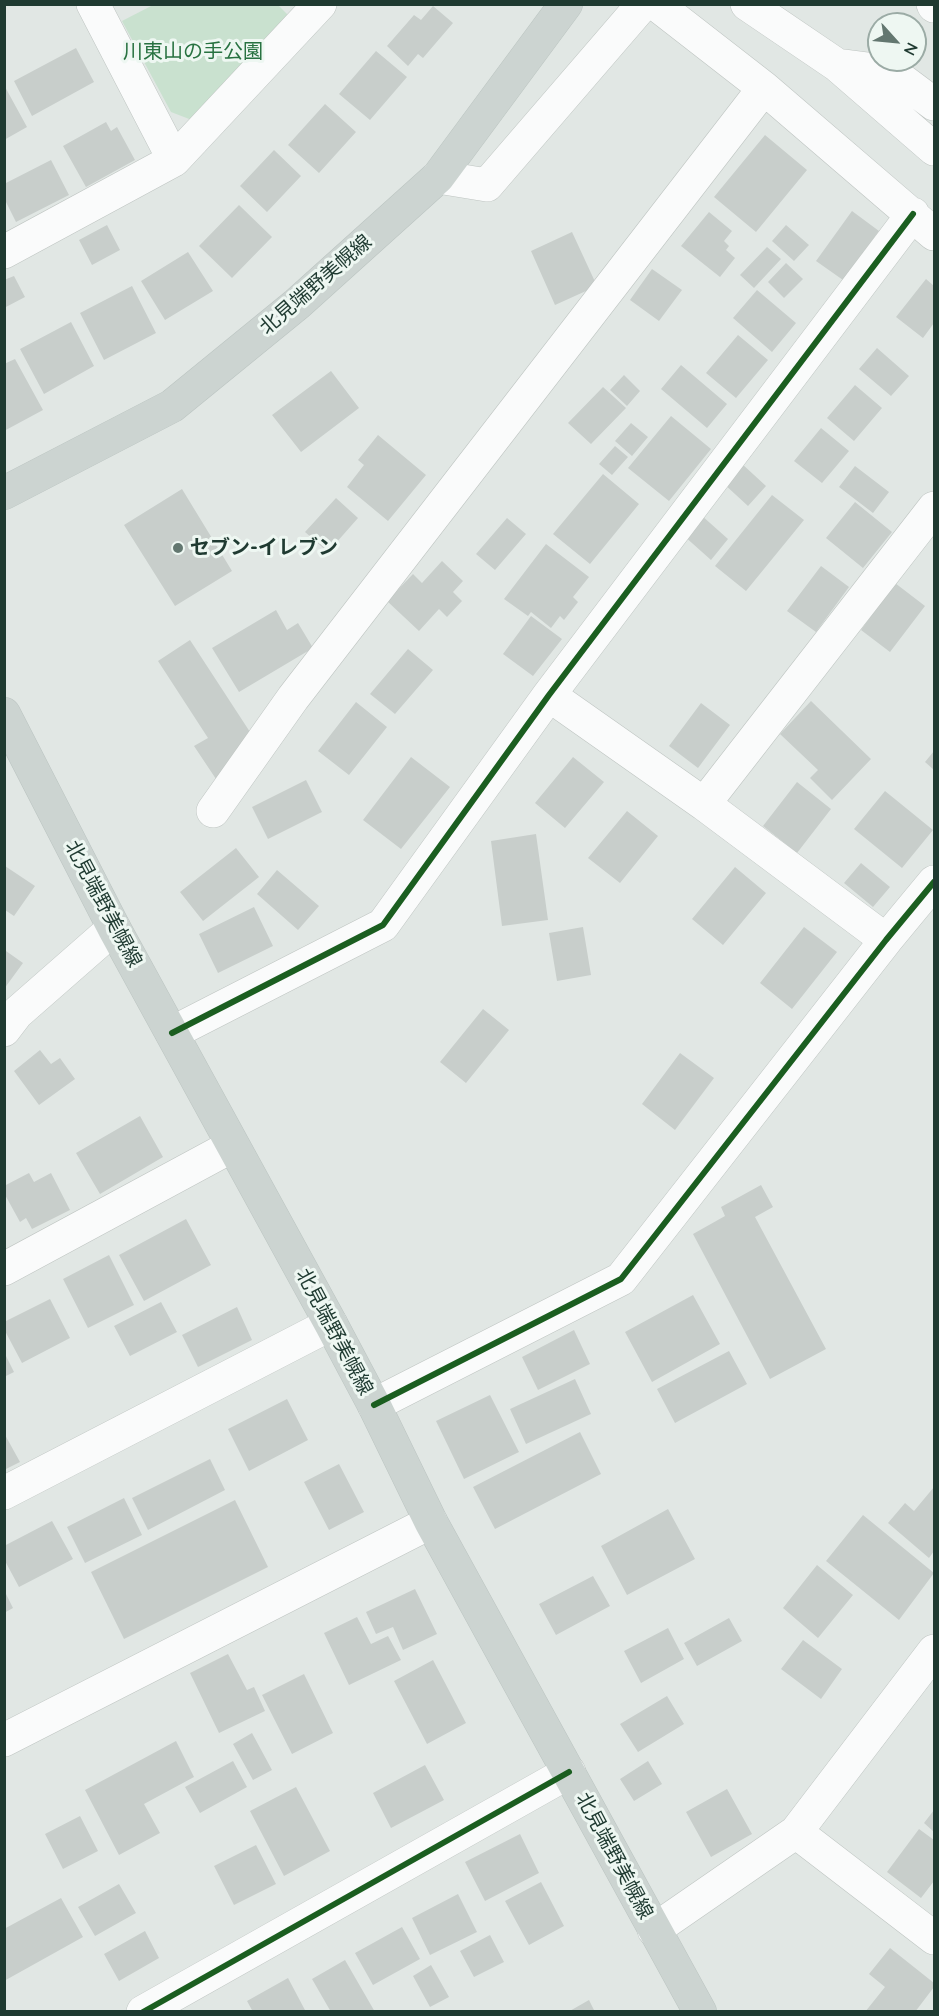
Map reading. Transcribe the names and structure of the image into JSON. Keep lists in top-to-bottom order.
{
  "streets": {
    "main road": ["北見端野美幌線"]
  },
  "parks": ["川東山の手公園"],
  "places": ["セブン-イレブン"],
  "north": "bottom right"
}
